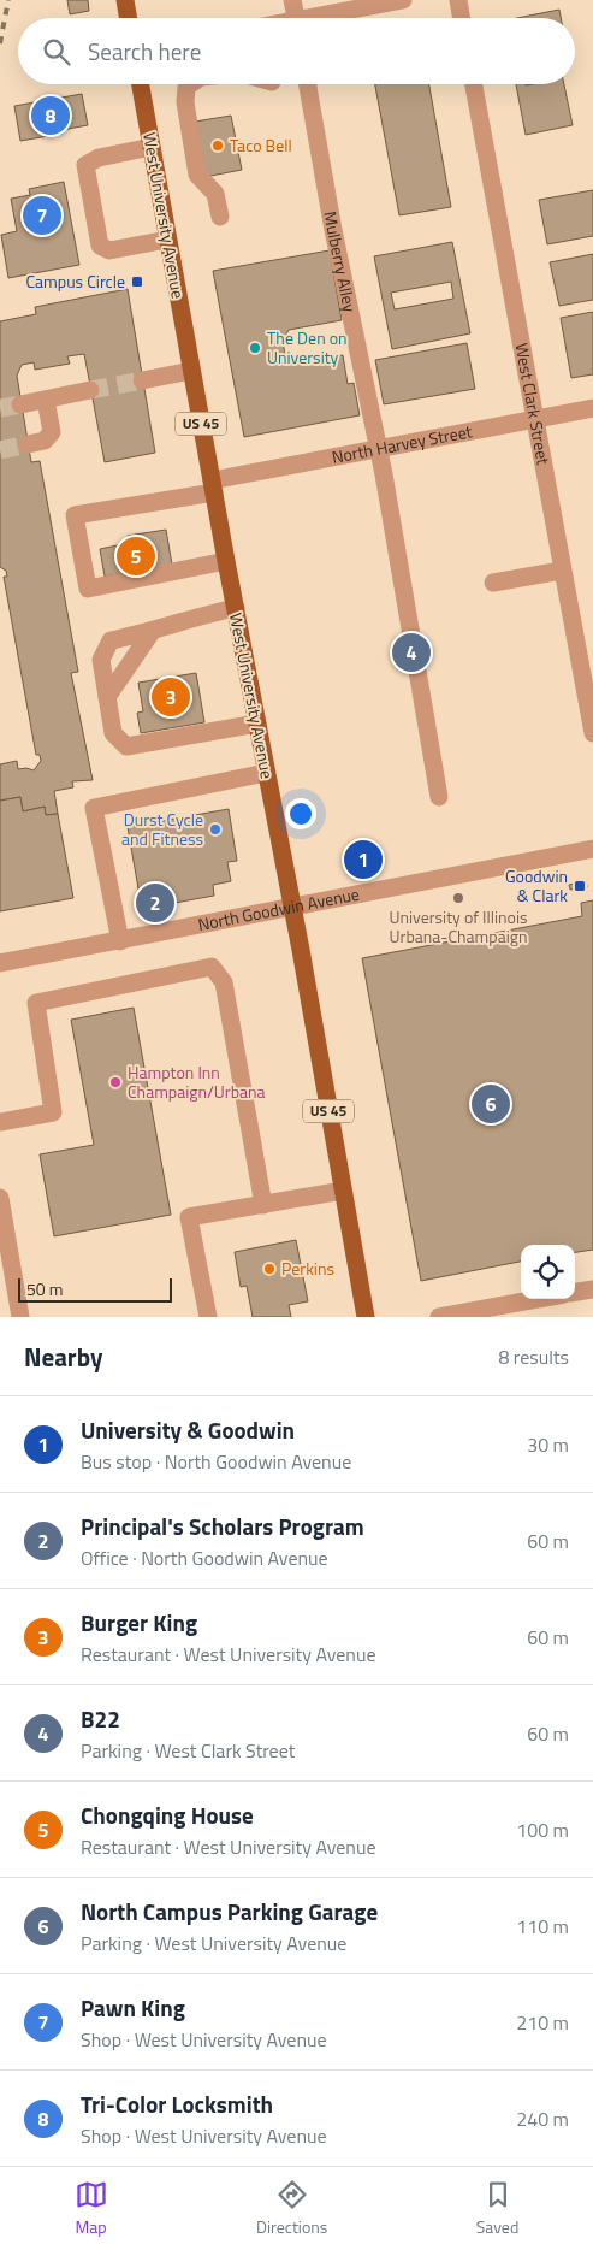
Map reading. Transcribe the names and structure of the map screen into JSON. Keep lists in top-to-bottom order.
{
  "streets": {
    "main road": ["West University Avenue", "US 45"],
    "street": [
      "Mulberry Alley",
      "West Clark Street",
      "North Harvey Street",
      "North Goodwin Avenue"
    ]
  },
  "crossings": [
    ["West University Avenue", "North Harvey Street"],
    ["West University Avenue", "North Goodwin Avenue"],
    ["Mulberry Alley", "North Harvey Street"],
    ["West Clark Street", "North Harvey Street"]
  ],
  "places": {
    "other": [
      "Taco Bell",
      "The Den on University",
      "Durst Cycle and Fitness",
      "University of Illinois Urbana-Champaign",
      "Hampton Inn Champaign/Urbana",
      "Perkins"
    ],
    "transit": ["Campus Circle", "Goodwin & Clark"]
  },
  "scale_bar": "50 m",
  "page": {
    "search": "Search here",
    "pins": [
      "8",
      "7",
      "5",
      "4",
      "3",
      "1",
      "2",
      "6"
    ],
    "scale": "50 m",
    "heading": ["Nearby", "8 results"],
    "list": [
      {
        "mark": "1",
        "name": "University & Goodwin",
        "note": "Bus stop · North Goodwin Avenue",
        "value": "30 m"
      },
      {
        "mark": "2",
        "name": "Principal's Scholars Program",
        "note": "Office · North Goodwin Avenue",
        "value": "60 m"
      },
      {
        "mark": "3",
        "name": "Burger King",
        "note": "Restaurant · West University Avenue",
        "value": "60 m"
      },
      {
        "mark": "4",
        "name": "B22",
        "note": "Parking · West Clark Street",
        "value": "60 m"
      },
      {
        "mark": "5",
        "name": "Chongqing House",
        "note": "Restaurant · West University Avenue",
        "value": "100 m"
      },
      {
        "mark": "6",
        "name": "North Campus Parking Garage",
        "note": "Parking · West University Avenue",
        "value": "110 m"
      },
      {
        "mark": "7",
        "name": "Pawn King",
        "note": "Shop · West University Avenue",
        "value": "210 m"
      },
      {
        "mark": "8",
        "name": "Tri-Color Locksmith",
        "note": "Shop · West University Avenue",
        "value": "240 m"
      }
    ],
    "nav": ["Map", "Directions", "Saved"]
  }
}
